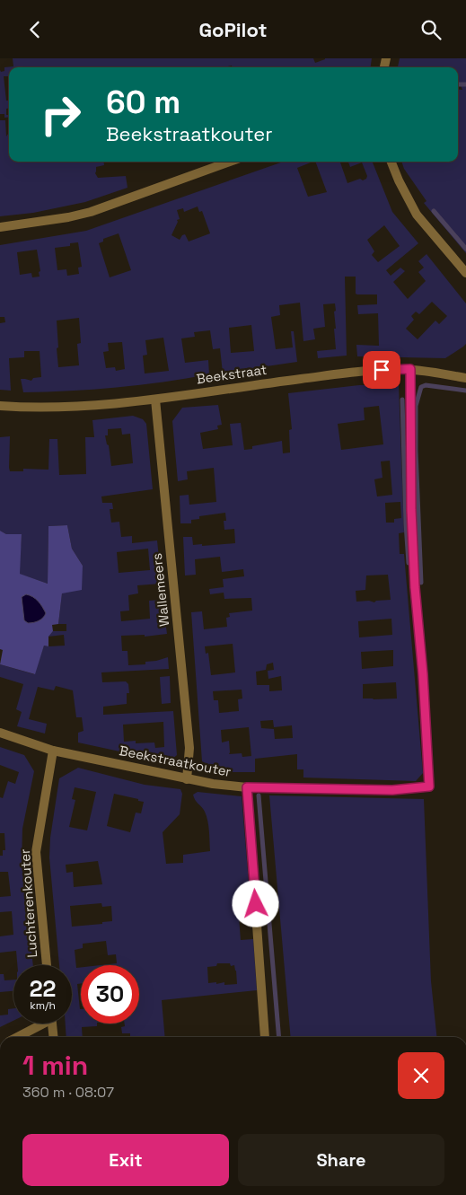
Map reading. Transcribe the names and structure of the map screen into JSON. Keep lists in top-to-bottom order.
{
  "streets": {
    "street": [
      "Beekstraat",
      "Wallemeers",
      "Beekstraatkouter",
      "Luchterenkouter"
    ]
  },
  "crossings": [
    ["Beekstraat", "Wallemeers"],
    ["Beekstraat", "Beekstraatkouter"],
    ["Wallemeers", "Beekstraatkouter"],
    ["Beekstraatkouter", "Luchterenkouter"]
  ],
  "page": {
    "header": "GoPilot",
    "turn": ["60 m", "Beekstraatkouter"],
    "speed": "22 km/h",
    "limit": "30",
    "heading": ["1 min", "360 m · 08:07"],
    "buttons": ["Exit", "Share"]
  }
}
